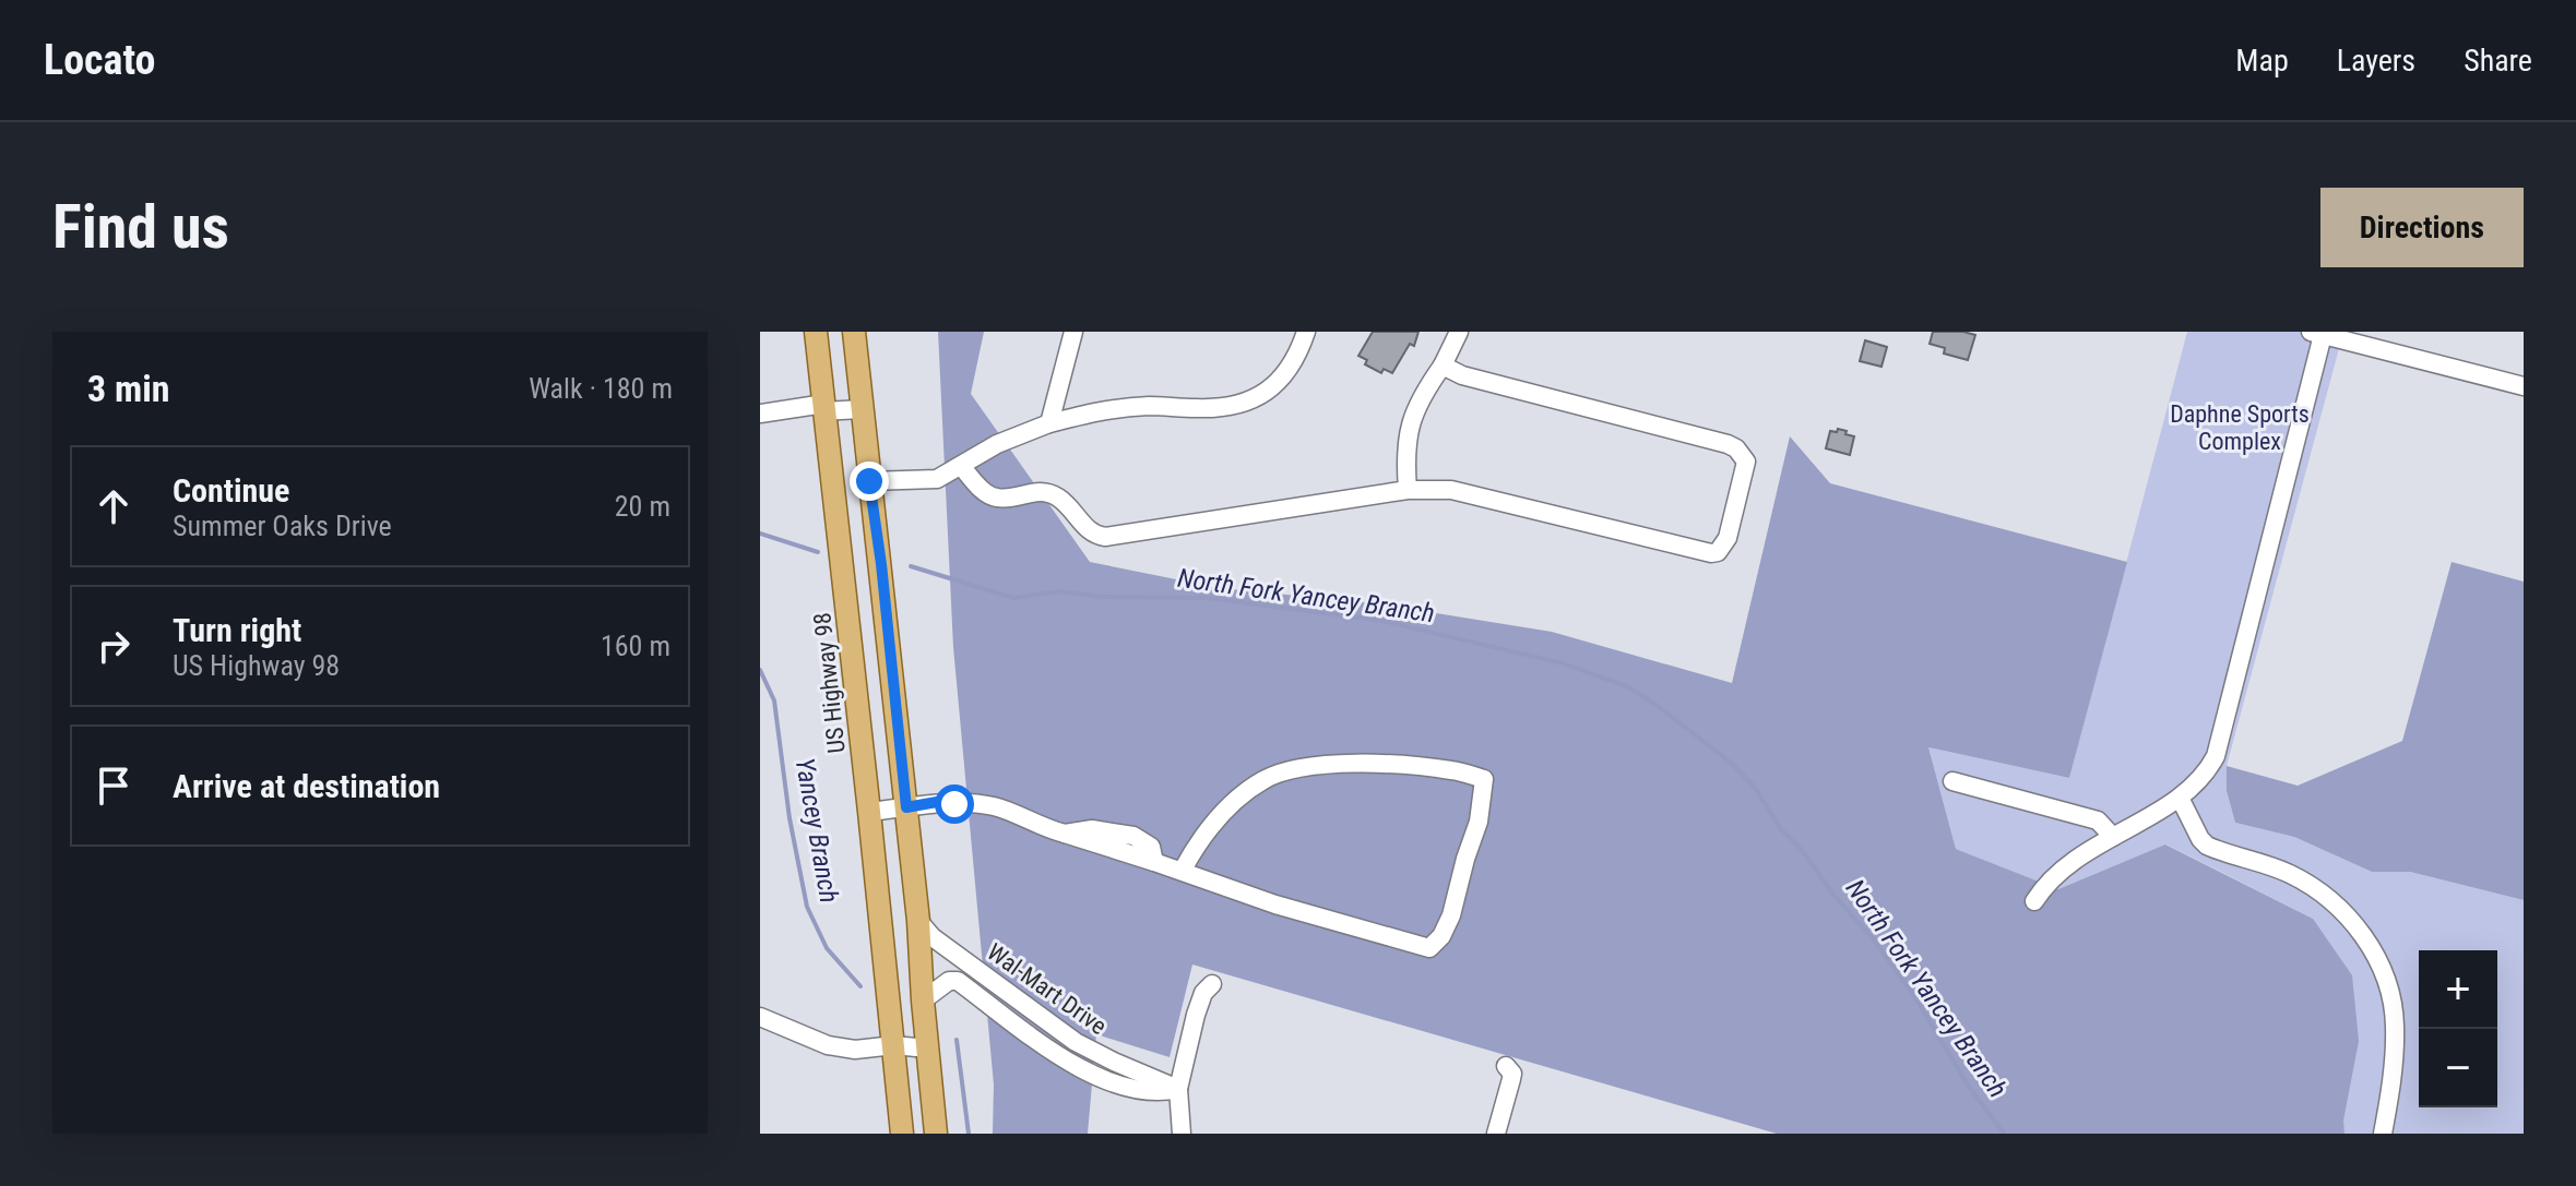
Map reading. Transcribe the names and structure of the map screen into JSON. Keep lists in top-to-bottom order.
{
  "streets": {
    "main road": ["US Highway 98"],
    "street": ["Wal-Mart Drive"]
  },
  "water": ["North Fork Yancey Branch", "Yancey Branch"],
  "parks": ["Daphne Sports Complex"],
  "page": {
    "header": "Locato",
    "nav": ["Map", "Layers", "Share"],
    "buttons": "Directions",
    "title": "Find us",
    "heading": ["3 min", "Walk · 180 m"],
    "list": [
      ["Continue", "Summer Oaks Drive", "20 m"],
      ["Turn right", "US Highway 98", "160 m"],
      "Arrive at destination"
    ],
    "map_buttons": ["+", "−"]
  }
}
